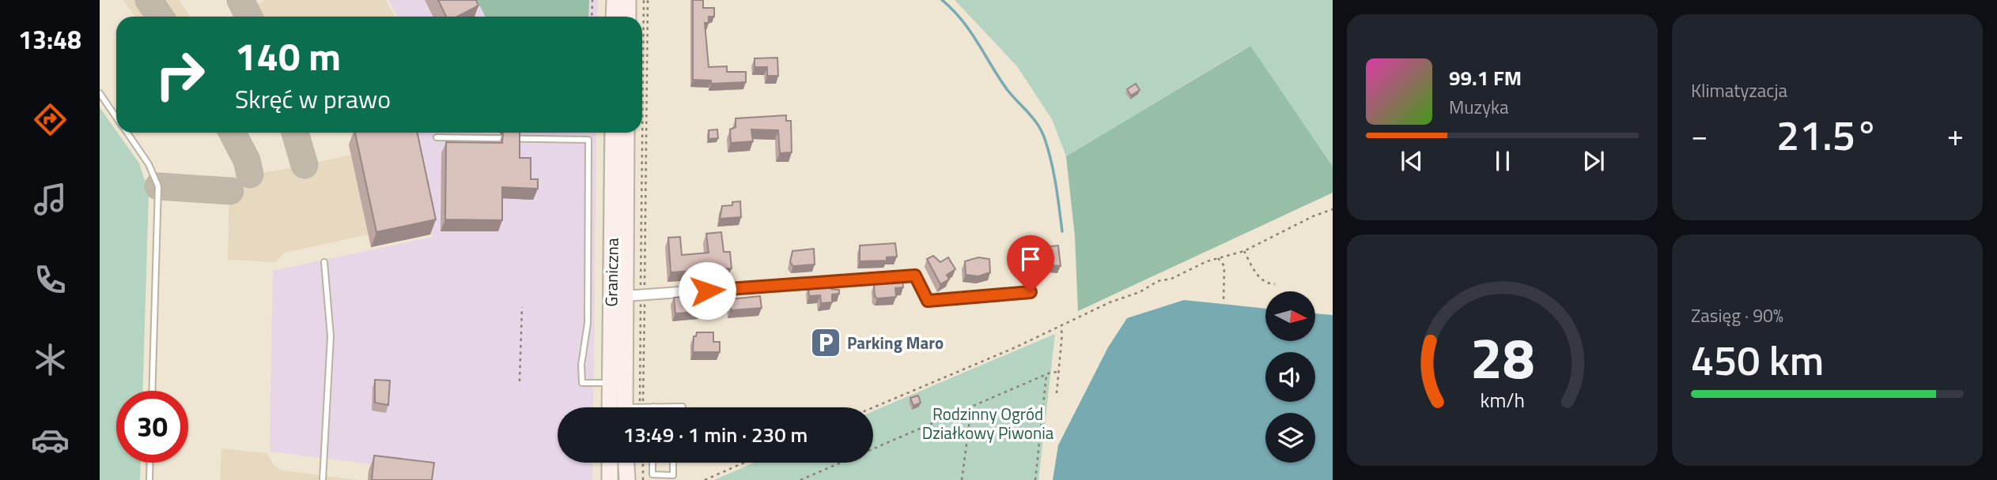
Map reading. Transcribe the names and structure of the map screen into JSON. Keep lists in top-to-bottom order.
{
  "streets": {
    "main road": ["Graniczna"]
  },
  "parks": ["Rodzinny Ogród Działkowy Piwonia"],
  "places": {
    "parking": ["Parking Maro"]
  },
  "north": "right",
  "page": {
    "tabs": "13:48",
    "tile": [
      "Klimatyzacja",
      ["Zasięg · 90%", "450 km"]
    ],
    "turn": ["140 m", "Skręć w prawo"],
    "song": ["99.1 FM", "Muzyka"],
    "heat": ["−", "21.5°", "+"],
    "limit": "30",
    "trip": "13:49 · 1 min · 230 m",
    "gauge": ["28", "km/h"]
  }
}
